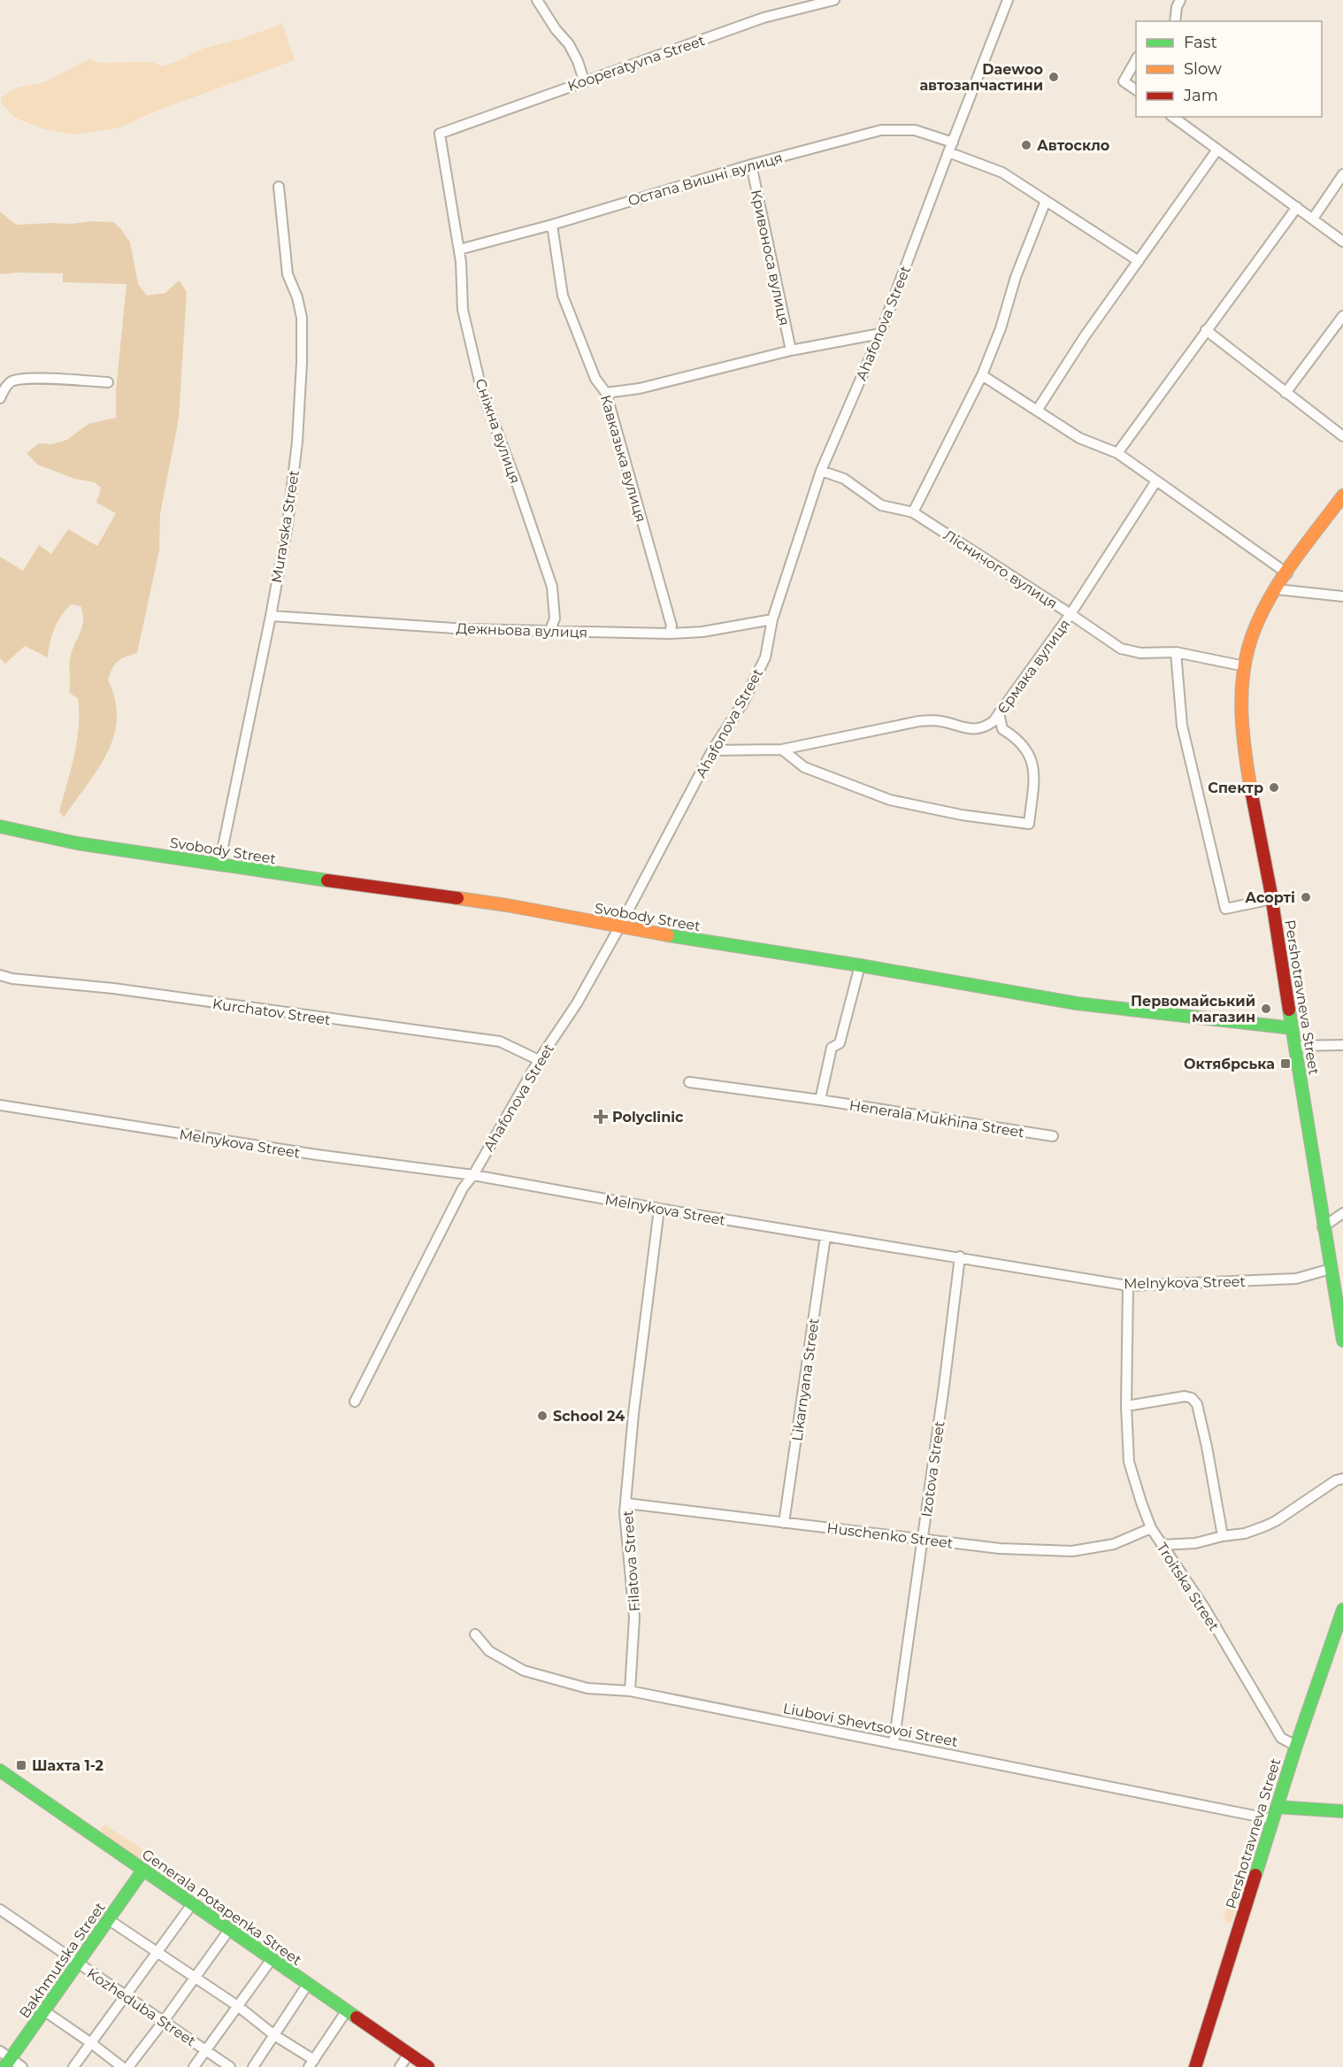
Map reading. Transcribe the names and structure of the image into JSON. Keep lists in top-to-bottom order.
{
  "streets": {
    "main road": [
      "Svobody Street",
      "Pershotravneva Street",
      "Generala Potapenka Street",
      "Bakhmutska Street"
    ],
    "street": [
      "Kooperatyvna Street",
      "Остапа Вишні вулиця",
      "Кривоноса вулиця",
      "Ahafonova Street",
      "Сніжна вулиця",
      "Кавказька вулиця",
      "Muravska Street",
      "Лісничого вулиця",
      "Дежньова вулиця",
      "Єрмака вулиця",
      "Kurchatov Street",
      "Henerala Mukhina Street",
      "Melnykova Street",
      "Likarnyana Street",
      "Izotova Street",
      "Huschenko Street",
      "Filatova Street",
      "Troitska Street",
      "Liubovi Shevtsovoi Street",
      "Kozheduba Street"
    ]
  },
  "crossings": [
    ["Kooperatyvna Street", "Сніжна вулиця"],
    ["Остапа Вишні вулиця", "Кривоноса вулиця"],
    ["Остапа Вишні вулиця", "Ahafonova Street"],
    ["Остапа Вишні вулиця", "Сніжна вулиця"],
    ["Остапа Вишні вулиця", "Кавказька вулиця"],
    ["Ahafonova Street", "Лісничого вулиця"],
    ["Ahafonova Street", "Дежньова вулиця"],
    ["Ahafonova Street", "Єрмака вулиця"],
    ["Ahafonova Street", "Svobody Street"],
    ["Ahafonova Street", "Kurchatov Street"],
    ["Ahafonova Street", "Melnykova Street"],
    ["Сніжна вулиця", "Дежньова вулиця"],
    ["Кавказька вулиця", "Дежньова вулиця"],
    ["Muravska Street", "Дежньова вулиця"],
    ["Muravska Street", "Svobody Street"],
    ["Лісничого вулиця", "Єрмака вулиця"],
    ["Лісничого вулиця", "Pershotravneva Street"],
    ["Svobody Street", "Pershotravneva Street"],
    ["Pershotravneva Street", "Melnykova Street"],
    ["Pershotravneva Street", "Troitska Street"],
    ["Pershotravneva Street", "Liubovi Shevtsovoi Street"],
    ["Melnykova Street", "Likarnyana Street"],
    ["Melnykova Street", "Izotova Street"],
    ["Melnykova Street", "Filatova Street"],
    ["Melnykova Street", "Troitska Street"],
    ["Likarnyana Street", "Huschenko Street"],
    ["Izotova Street", "Huschenko Street"],
    ["Izotova Street", "Liubovi Shevtsovoi Street"],
    ["Huschenko Street", "Filatova Street"],
    ["Huschenko Street", "Troitska Street"],
    ["Filatova Street", "Liubovi Shevtsovoi Street"],
    ["Generala Potapenka Street", "Bakhmutska Street"],
    ["Bakhmutska Street", "Kozheduba Street"]
  ],
  "places": {
    "other": [
      "Daewoo автозапчастини",
      "Автоскло",
      "Спектр",
      "Асорті",
      "Первомайський магазин",
      "School 24"
    ],
    "transit": ["Октябрська", "Шахта 1-2"],
    "health": ["Polyclinic"]
  },
  "legend": ["Fast", "Slow", "Jam"]
}
